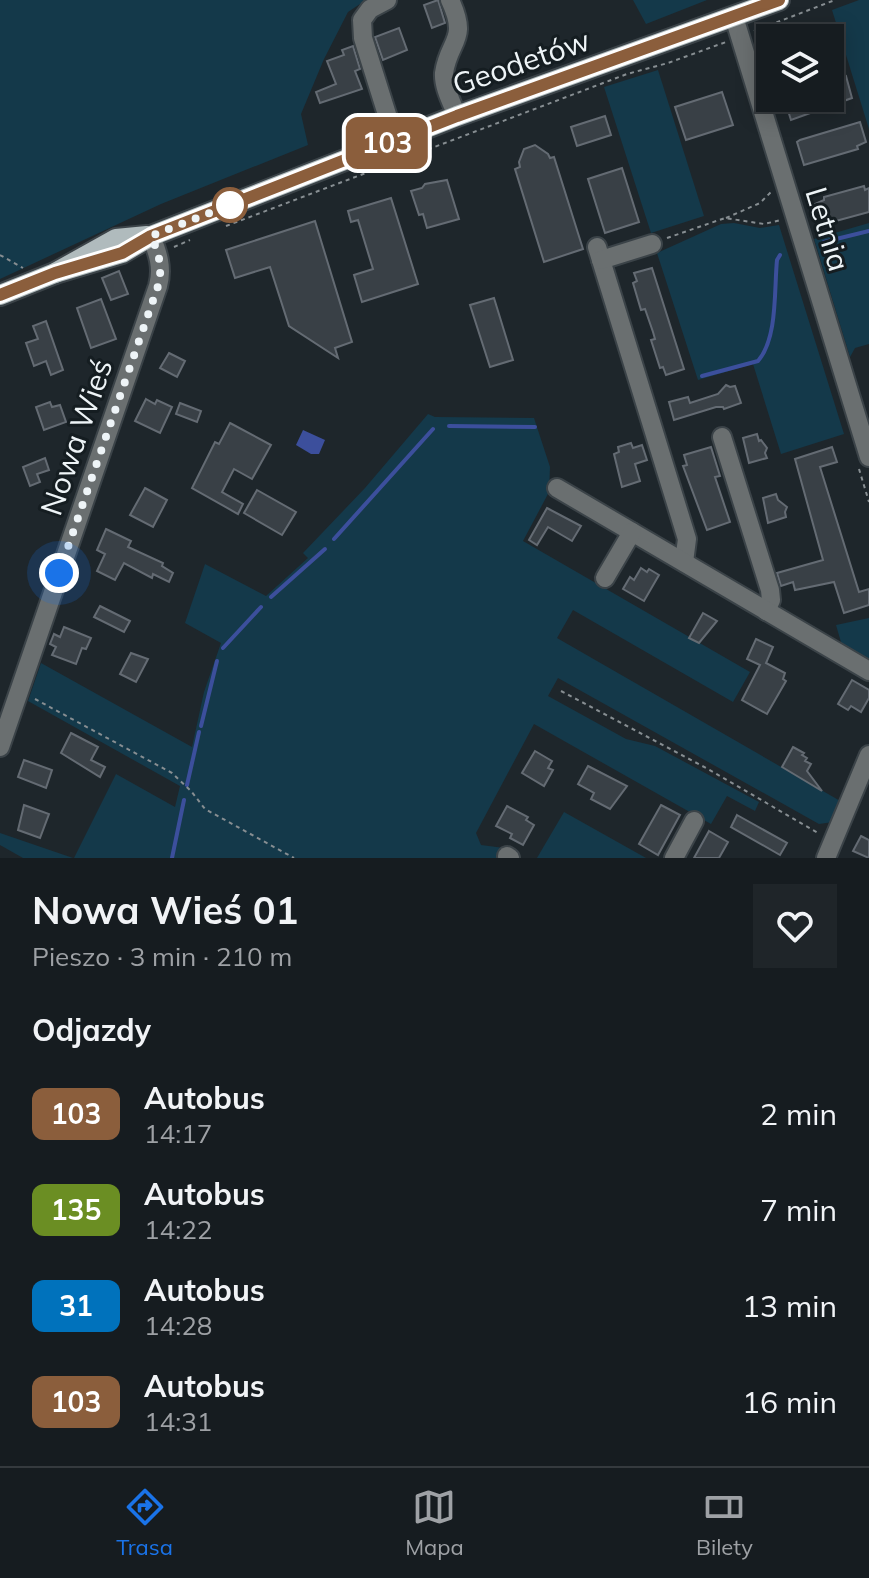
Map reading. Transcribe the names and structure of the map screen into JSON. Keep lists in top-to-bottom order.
{
  "streets": {
    "main road": ["Geodetów"],
    "street": ["Letnia", "Nowa Wieś"]
  },
  "crossings": [
    ["Geodetów", "Letnia"],
    ["Geodetów", "Nowa Wieś"]
  ],
  "lines": ["bus line 103"],
  "page": {
    "on_map": "103",
    "heading": [
      ["Nowa Wieś 01", "Pieszo · 3 min · 210 m"],
      "Odjazdy"
    ],
    "list": [
      {
        "mark": "103",
        "name": "Autobus",
        "note": "14:17",
        "value": "2 min"
      },
      {
        "mark": "135",
        "name": "Autobus",
        "note": "14:22",
        "value": "7 min"
      },
      {
        "mark": "31",
        "name": "Autobus",
        "note": "14:28",
        "value": "13 min"
      },
      {
        "mark": "103",
        "name": "Autobus",
        "note": "14:31",
        "value": "16 min"
      }
    ],
    "tabs": ["Trasa", "Mapa", "Bilety"]
  }
}
